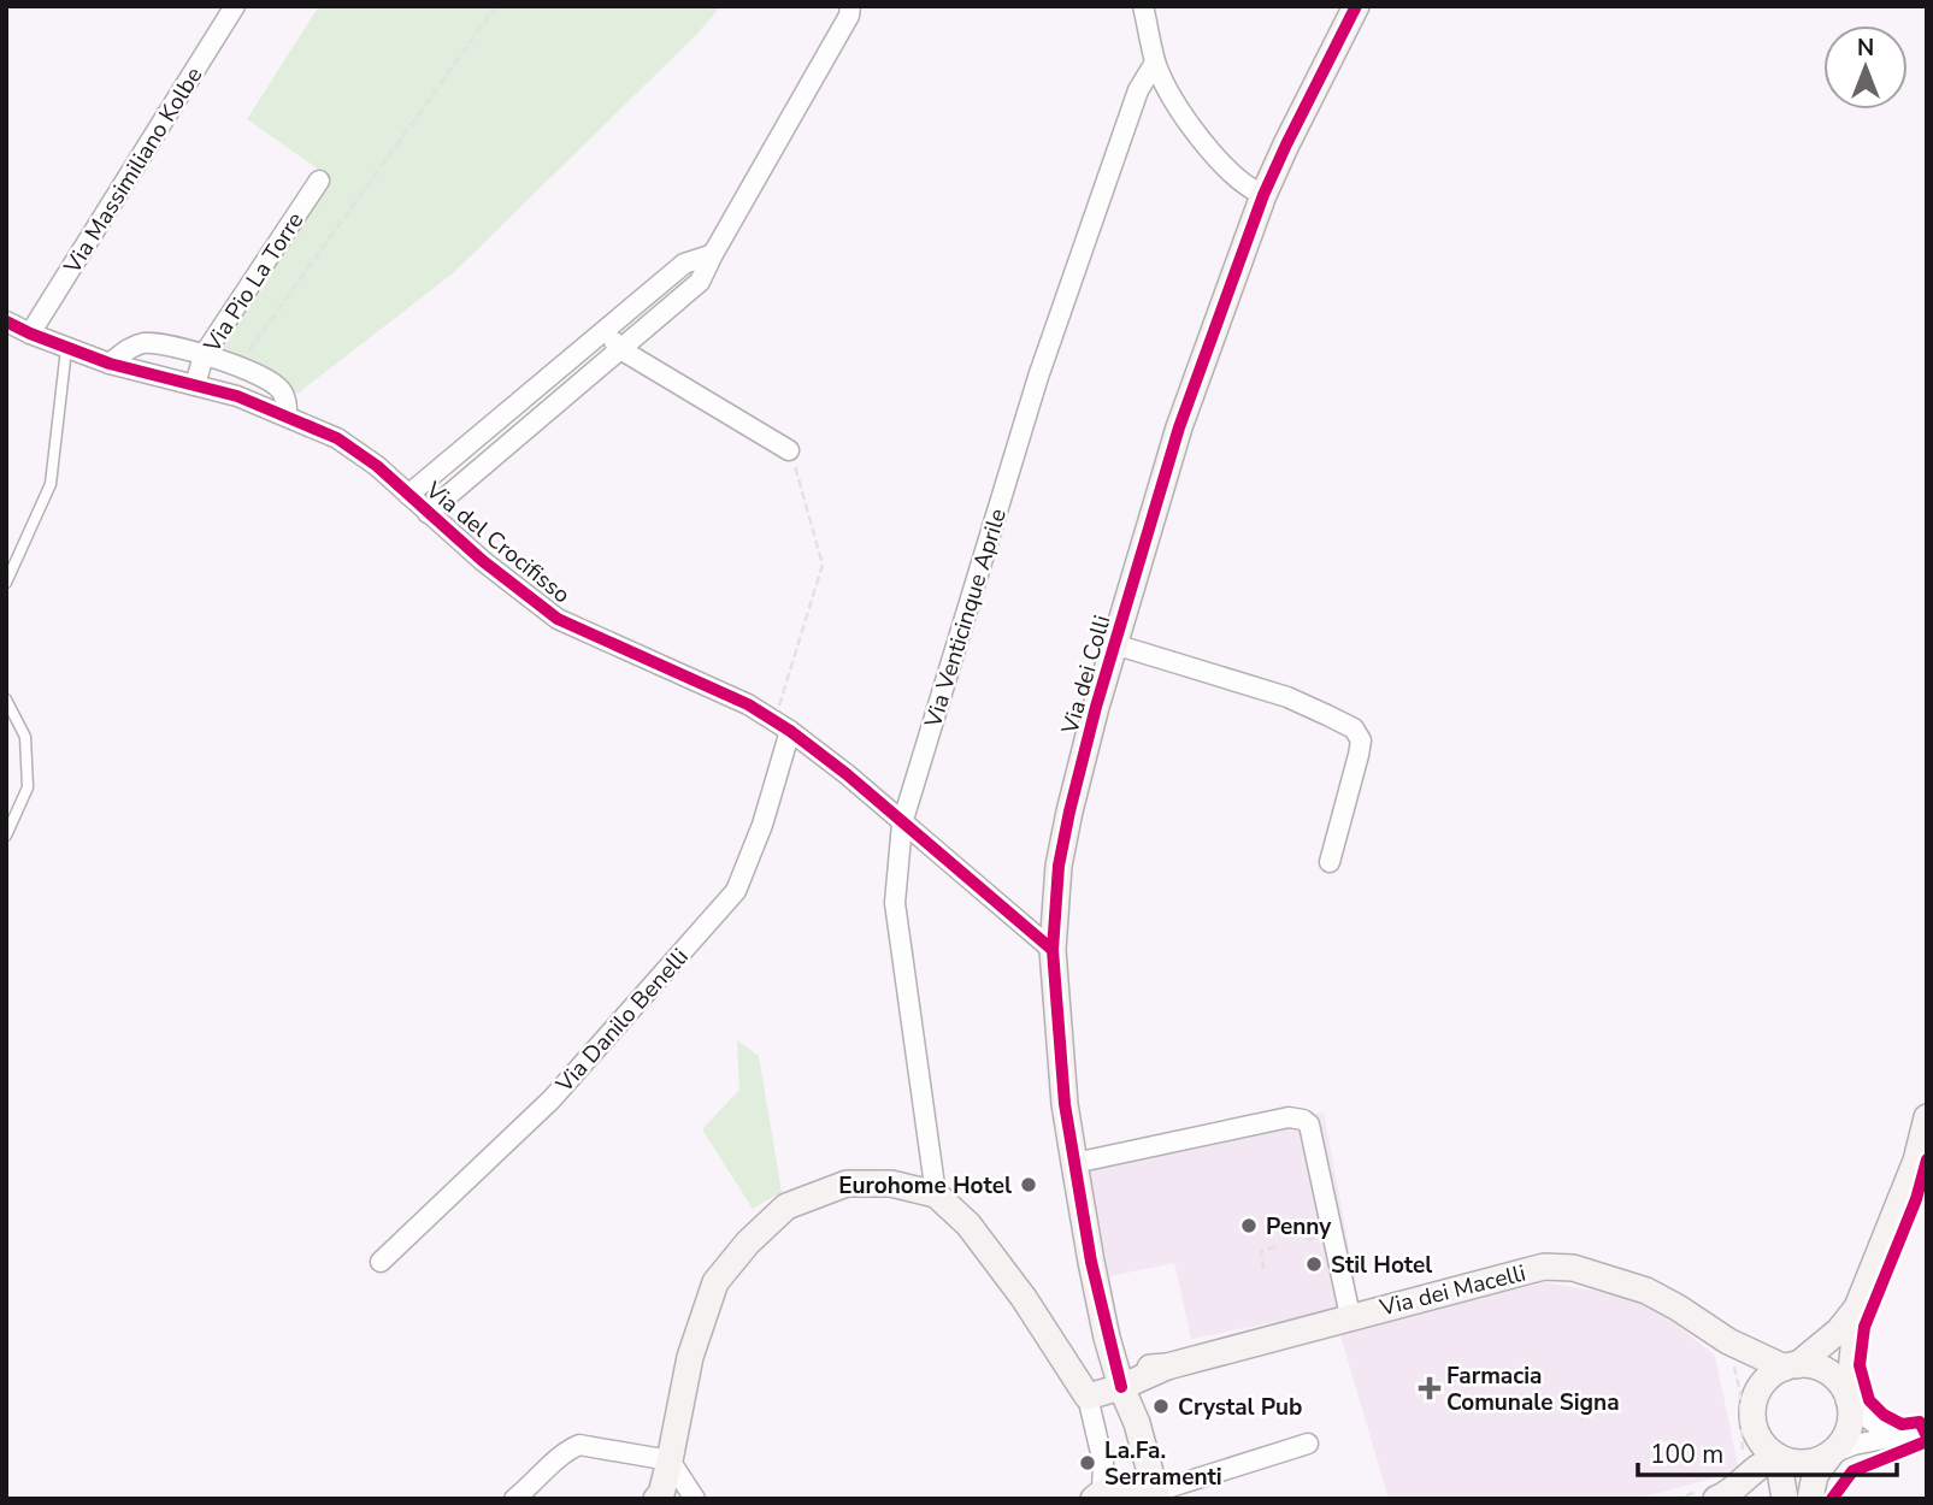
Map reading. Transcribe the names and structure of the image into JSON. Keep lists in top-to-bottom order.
{
  "streets": {
    "main road": ["Via dei Colli", "Via dei Macelli"],
    "street": [
      "Via Massimiliano Kolbe",
      "Via Pio La Torre",
      "Via del Crocifisso",
      "Via Venticinque Aprile",
      "Via Danilo Benelli"
    ]
  },
  "crossings": [
    ["Via Massimiliano Kolbe", "Via del Crocifisso"],
    ["Via Pio La Torre", "Via del Crocifisso"],
    ["Via del Crocifisso", "Via Venticinque Aprile"],
    ["Via del Crocifisso", "Via dei Colli"],
    ["Via del Crocifisso", "Via Danilo Benelli"],
    ["Via dei Colli", "Via dei Macelli"]
  ],
  "places": {
    "other": [
      "Eurohome Hotel",
      "Penny",
      "Stil Hotel",
      "Crystal Pub",
      "La.Fa. Serramenti"
    ],
    "health": ["Farmacia Comunale Signa"]
  },
  "scale_bar": "100 m",
  "north": "top"
}
